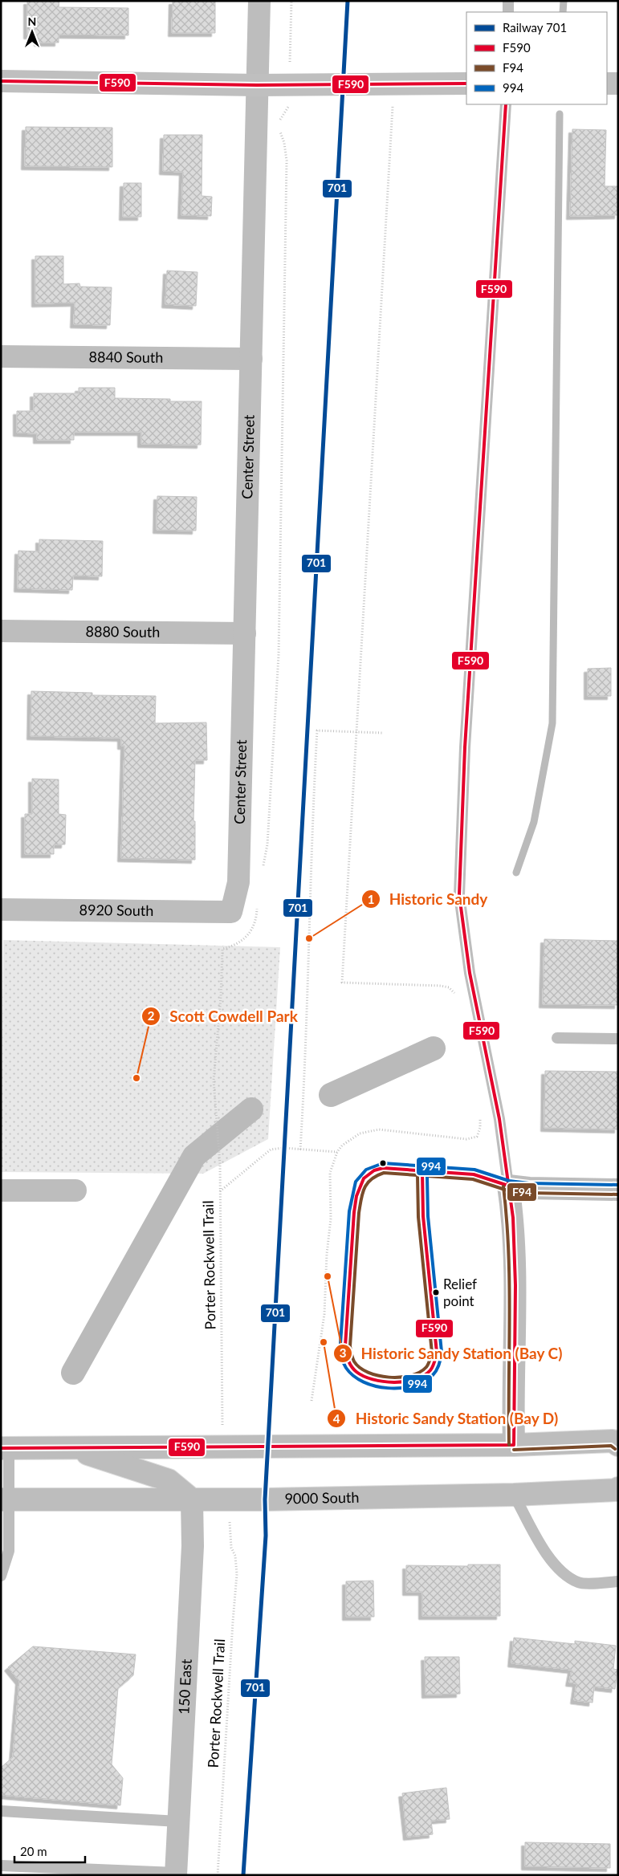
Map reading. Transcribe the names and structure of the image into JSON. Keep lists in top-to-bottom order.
{
  "streets": {
    "street": [
      "8840 South",
      "Center Street",
      "8880 South",
      "8920 South",
      "9000 South",
      "150 East"
    ],
    "path": ["Porter Rockwell Trail"]
  },
  "crossings": [
    ["8840 South", "Center Street"],
    ["Center Street", "8880 South"],
    ["Center Street", "8920 South"],
    ["9000 South", "150 East"]
  ],
  "places": [
    "Historic Sandy",
    "Scott Cowdell Park",
    "Historic Sandy Station (Bay C)",
    "Relief point",
    "Historic Sandy Station (Bay D)"
  ],
  "lines": [
    "rail line 701",
    "transit line F590",
    "transit line 994",
    "transit line F94"
  ],
  "legend": [
    "Railway 701",
    "F590",
    "F94",
    "994"
  ],
  "scale_bar": "20 m",
  "north": "top"
}
